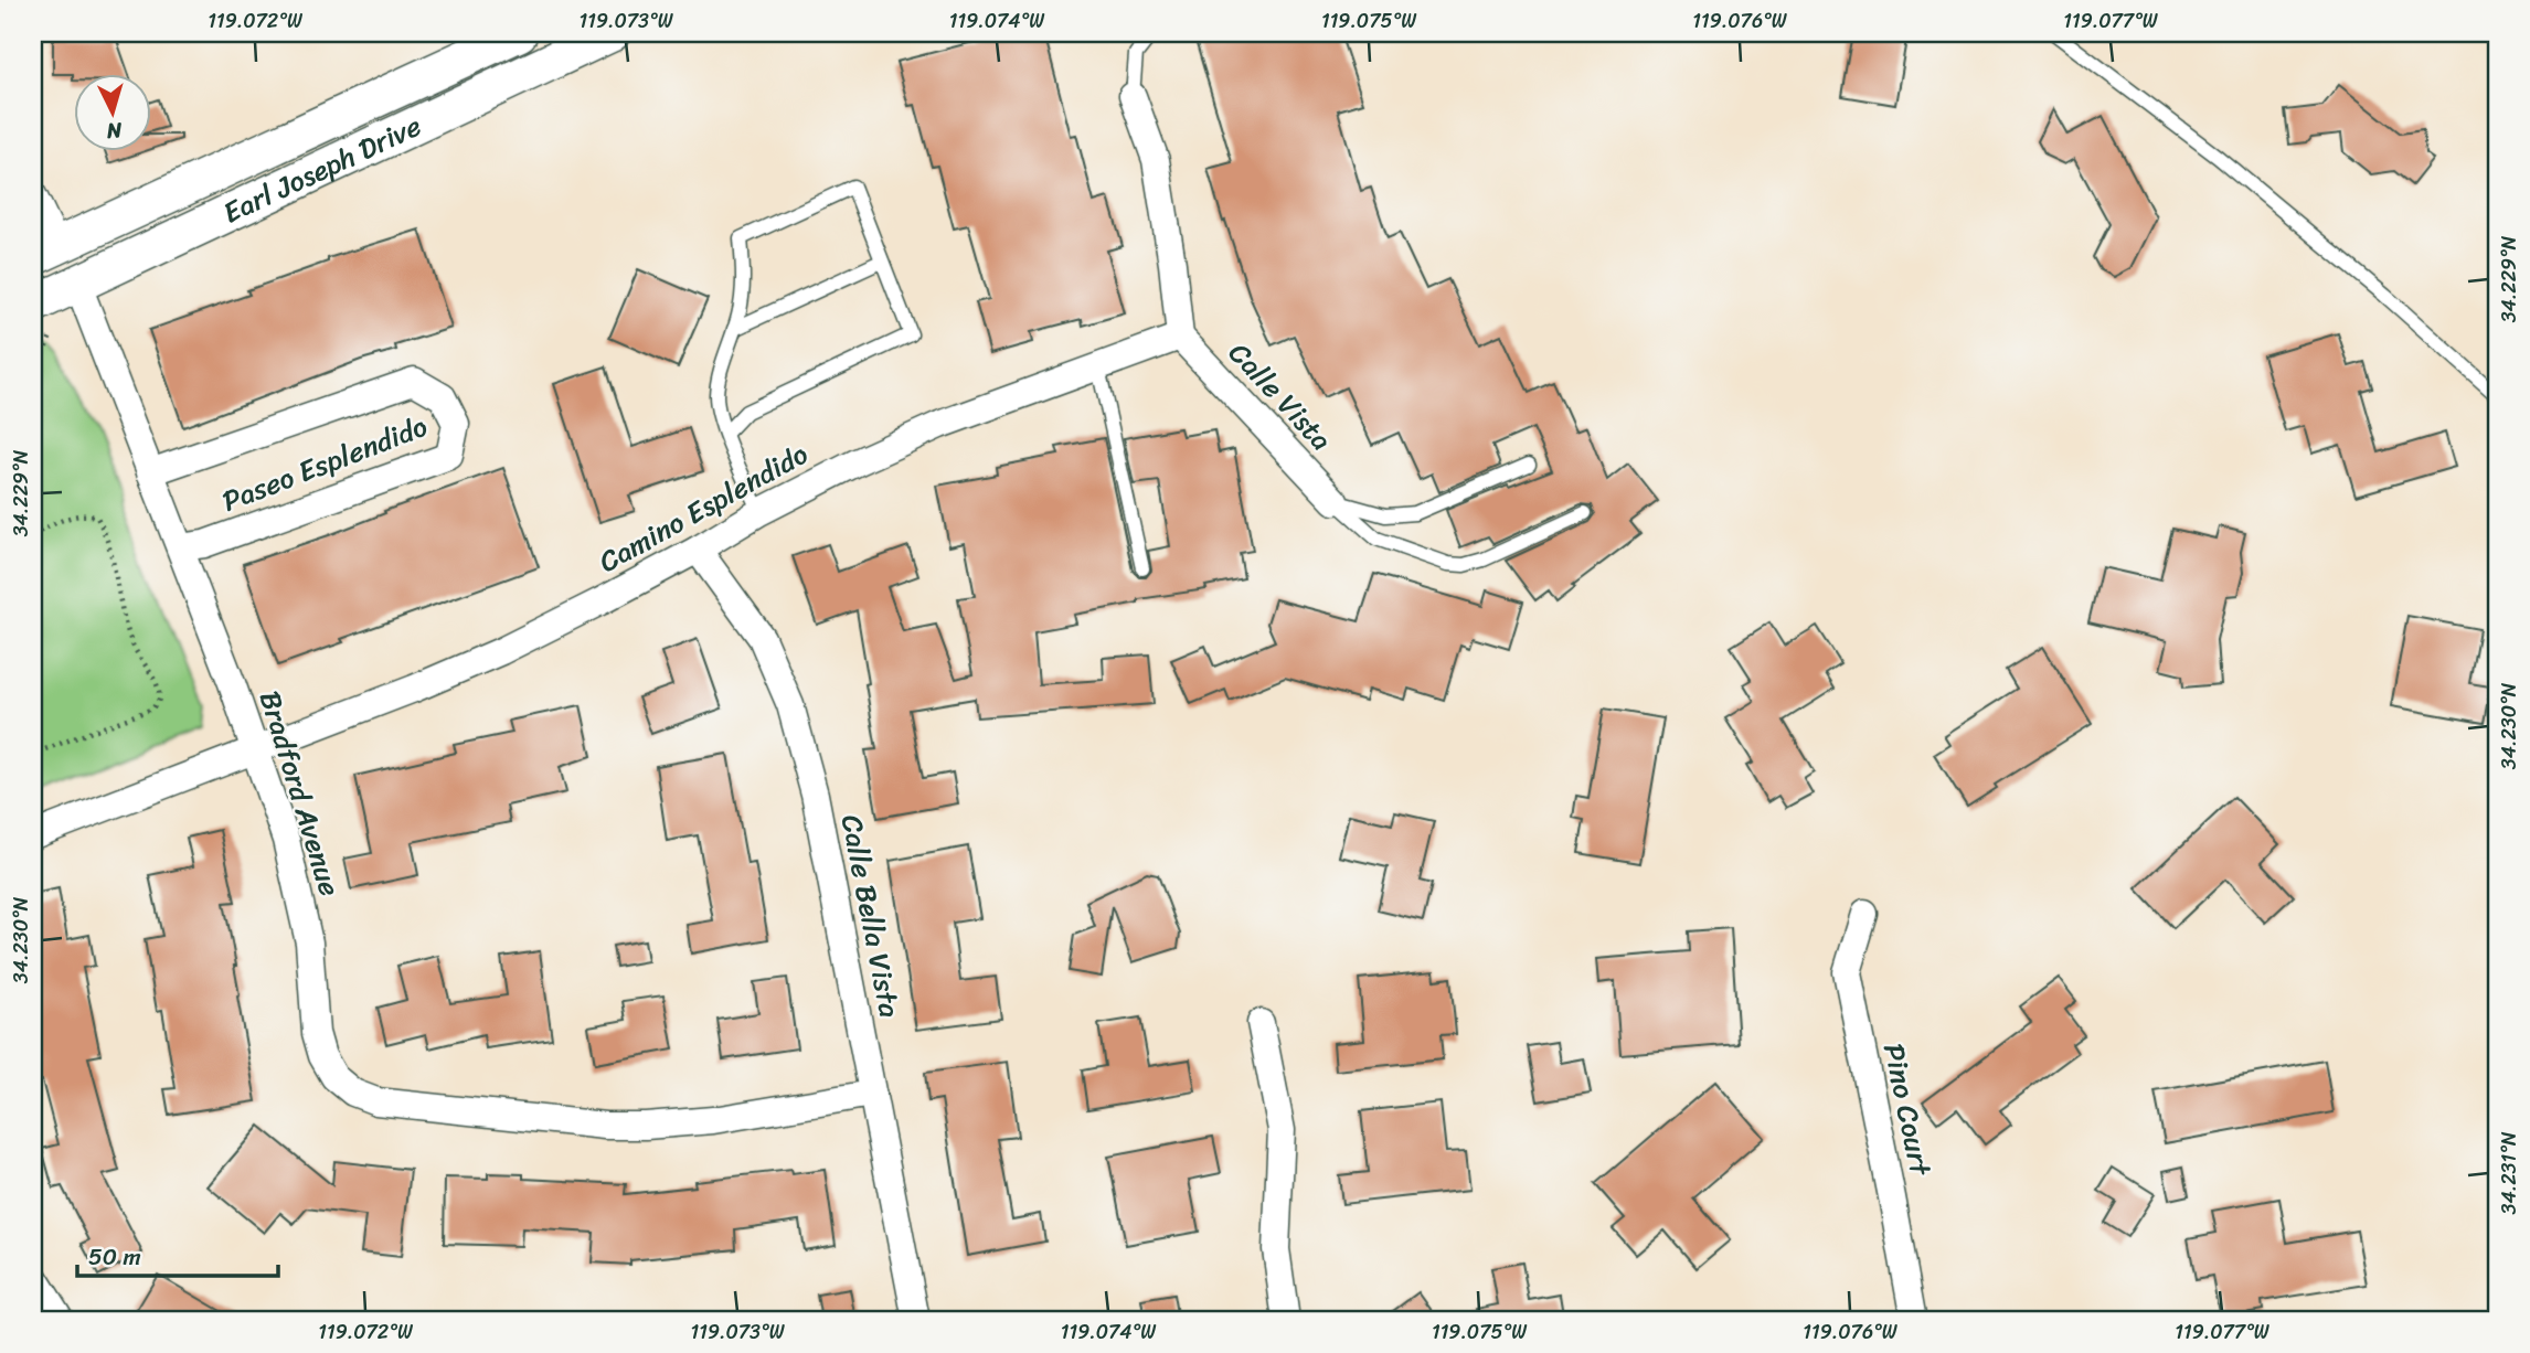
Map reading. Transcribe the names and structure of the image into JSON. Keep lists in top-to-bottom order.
{
  "streets": {
    "main road": ["Earl Joseph Drive"],
    "street": [
      "Calle Vista",
      "Paseo Esplendido",
      "Camino Esplendido",
      "Bradford Avenue",
      "Calle Bella Vista",
      "Pino Court"
    ]
  },
  "crossings": [
    ["Earl Joseph Drive", "Bradford Avenue"],
    ["Calle Vista", "Camino Esplendido"],
    ["Paseo Esplendido", "Bradford Avenue"],
    ["Camino Esplendido", "Bradford Avenue"],
    ["Camino Esplendido", "Calle Bella Vista"],
    ["Bradford Avenue", "Calle Bella Vista"]
  ],
  "scale_bar": "50 m",
  "north": "bottom",
  "coordinates": [
    "119.072°W",
    "119.073°W",
    "119.074°W",
    "119.075°W",
    "119.076°W",
    "119.077°W",
    "34.229°N",
    "34.230°N",
    "34.231°N"
  ]
}
